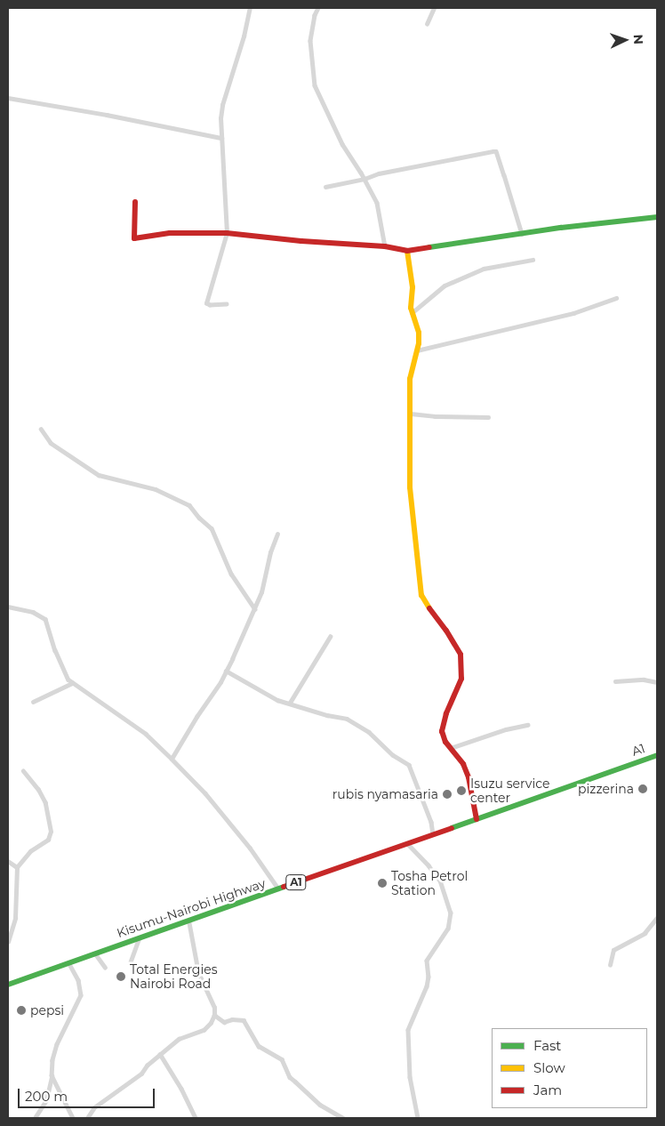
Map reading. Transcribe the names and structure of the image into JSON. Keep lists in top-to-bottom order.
{
  "streets": {
    "main road": ["A1", "Kisumu-Nairobi Highway"]
  },
  "crossings": [
    ["A1", "Kisumu-Nairobi Highway"]
  ],
  "places": [
    "pizzerina",
    "Isuzu service center",
    "rubis nyamasaria",
    "Tosha Petrol Station",
    "Total Energies Nairobi Road",
    "pepsi"
  ],
  "legend": ["Fast", "Slow", "Jam"],
  "scale_bar": "200 m",
  "north": "right"
}
